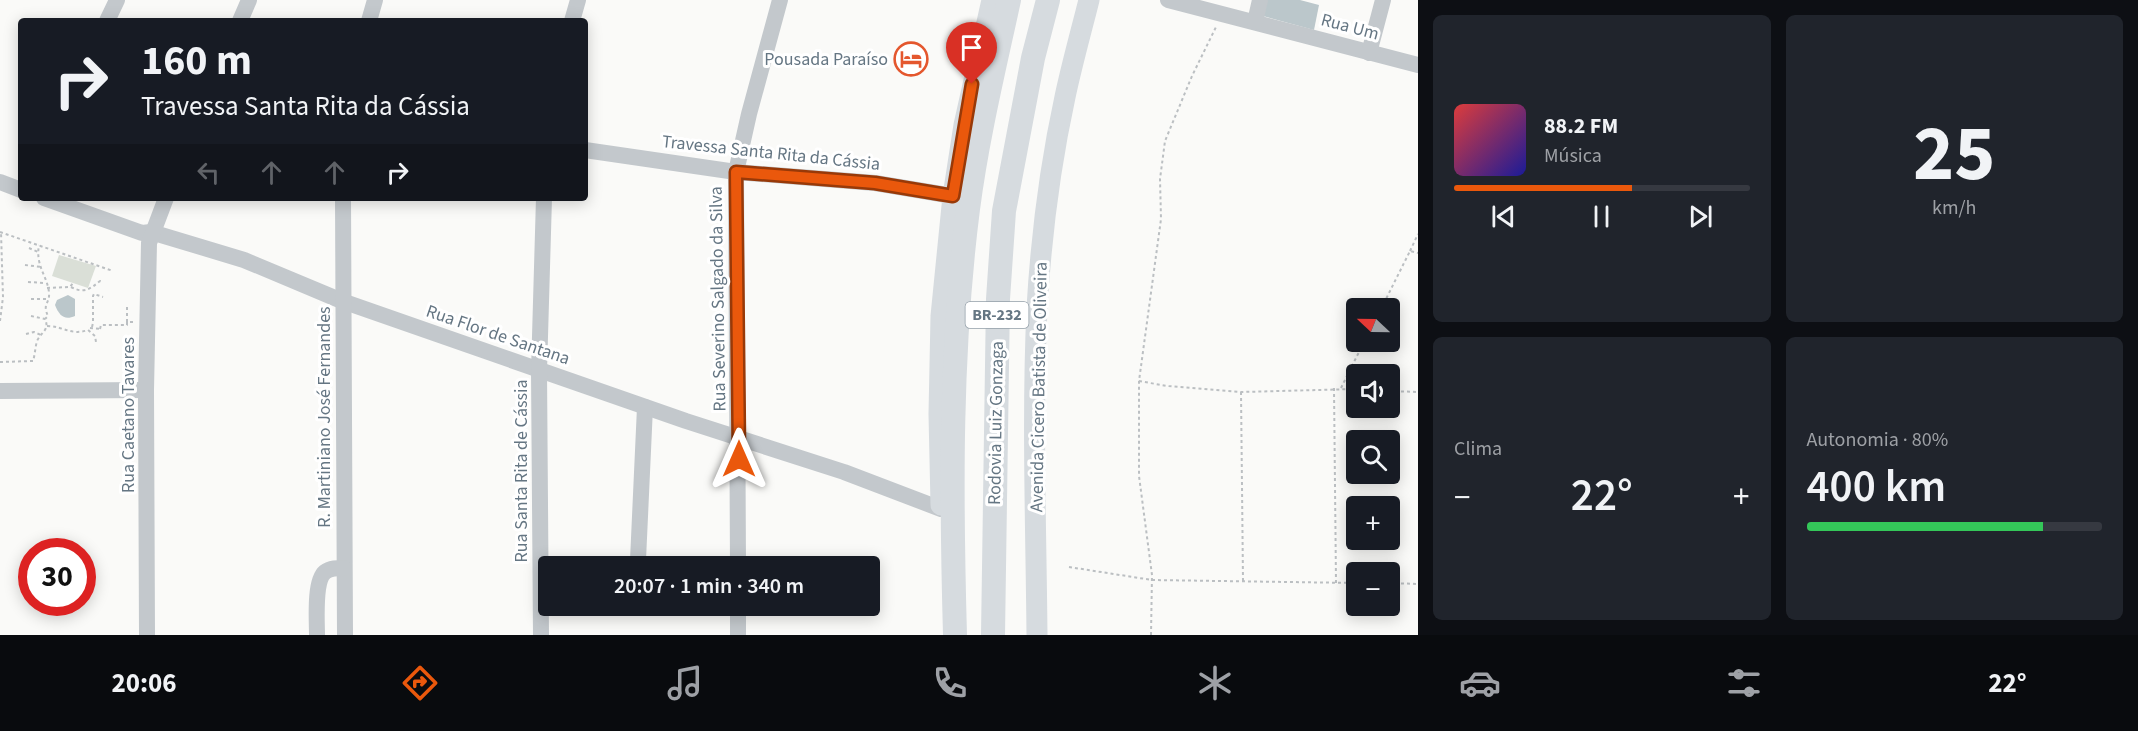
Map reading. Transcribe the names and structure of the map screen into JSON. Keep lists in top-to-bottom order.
{
  "streets": {
    "highway": ["BR-232", "Rodovia Luiz Gonzaga"],
    "main road": ["Avenida Cicero Batista de Oliveira"],
    "street": [
      "Rua Um",
      "Travessa Santa Rita da Cássia",
      "Rua Severino Salgado da Silva",
      "Rua Flor de Santana",
      "Rua Caetano Tavares",
      "R. Martiniano José Fernandes",
      "Rua Santa Rita de Cássia"
    ]
  },
  "crossings": [
    ["Travessa Santa Rita da Cássia", "Rua Severino Salgado da Silva"],
    ["Rua Severino Salgado da Silva", "Rua Flor de Santana"],
    ["Rua Flor de Santana", "Rua Caetano Tavares"],
    ["Rua Flor de Santana", "R. Martiniano José Fernandes"],
    ["Rua Flor de Santana", "Rua Santa Rita de Cássia"]
  ],
  "places": {
    "hotel": ["Pousada Paraíso"]
  },
  "north": "left",
  "page": {
    "tile": [
      ["25", "km/h"],
      "Clima",
      ["Autonomia · 80%", "400 km"]
    ],
    "turn": ["160 m", "Travessa Santa Rita da Cássia"],
    "song": ["88.2 FM", "Música"],
    "map_buttons": ["+", "−"],
    "heat": ["−", "22°", "+"],
    "limit": "30",
    "trip": "20:07 · 1 min · 340 m",
    "tabs": ["20:06", "22°"]
  }
}
